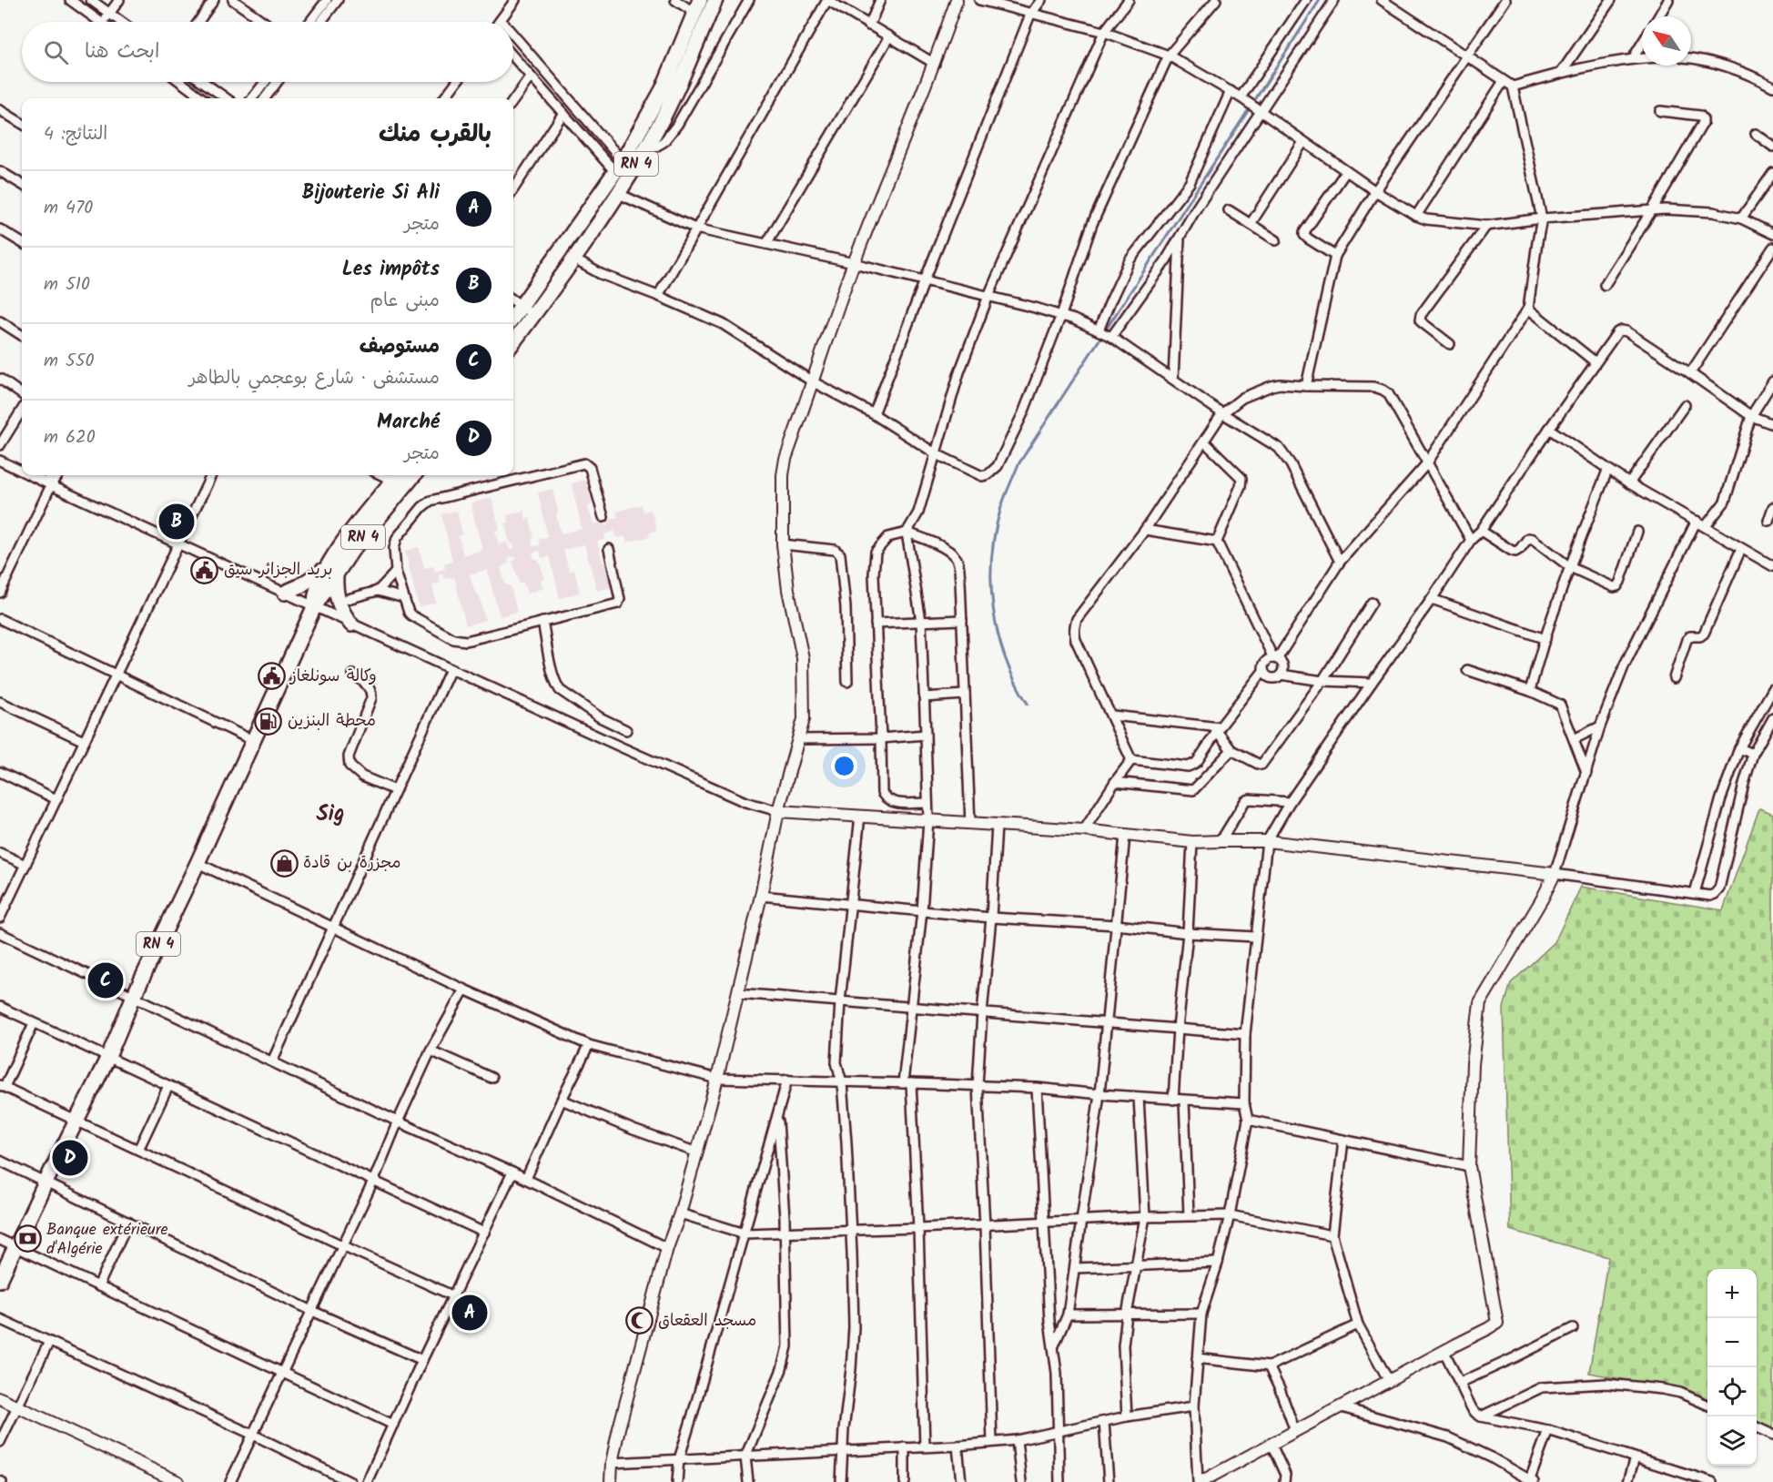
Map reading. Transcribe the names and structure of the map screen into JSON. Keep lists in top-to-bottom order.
{
  "streets": {
    "main road": ["RN 4"]
  },
  "districts": ["Sig"],
  "places": {
    "public building": ["بريد الجزائر سيق", "وكالة سونلغاز"],
    "fuel station": ["محطة البنزين"],
    "shop": ["مجزرة بن قادة"],
    "bank": ["Banque extérieure d'Algérie"],
    "mosque": ["مسجد العقعاق"]
  },
  "north": "top left",
  "page": {
    "search": "ابحث هنا",
    "heading": ["بالقرب منك", "النتائج: 4"],
    "list": [
      {
        "mark": "A",
        "name": "Bijouterie Si Ali",
        "note": "متجر",
        "value": "470 m"
      },
      {
        "mark": "B",
        "name": "Les impôts",
        "note": "مبنى عام",
        "value": "510 m"
      },
      {
        "mark": "C",
        "name": "مستوصف",
        "note": "مستشفى · شارع بوعجمي بالطاهر",
        "value": "550 m"
      },
      {
        "mark": "D",
        "name": "Marché",
        "note": "متجر",
        "value": "620 m"
      }
    ],
    "pins": [
      "B",
      "C",
      "D",
      "A"
    ],
    "map_buttons": ["+", "−"]
  }
}
